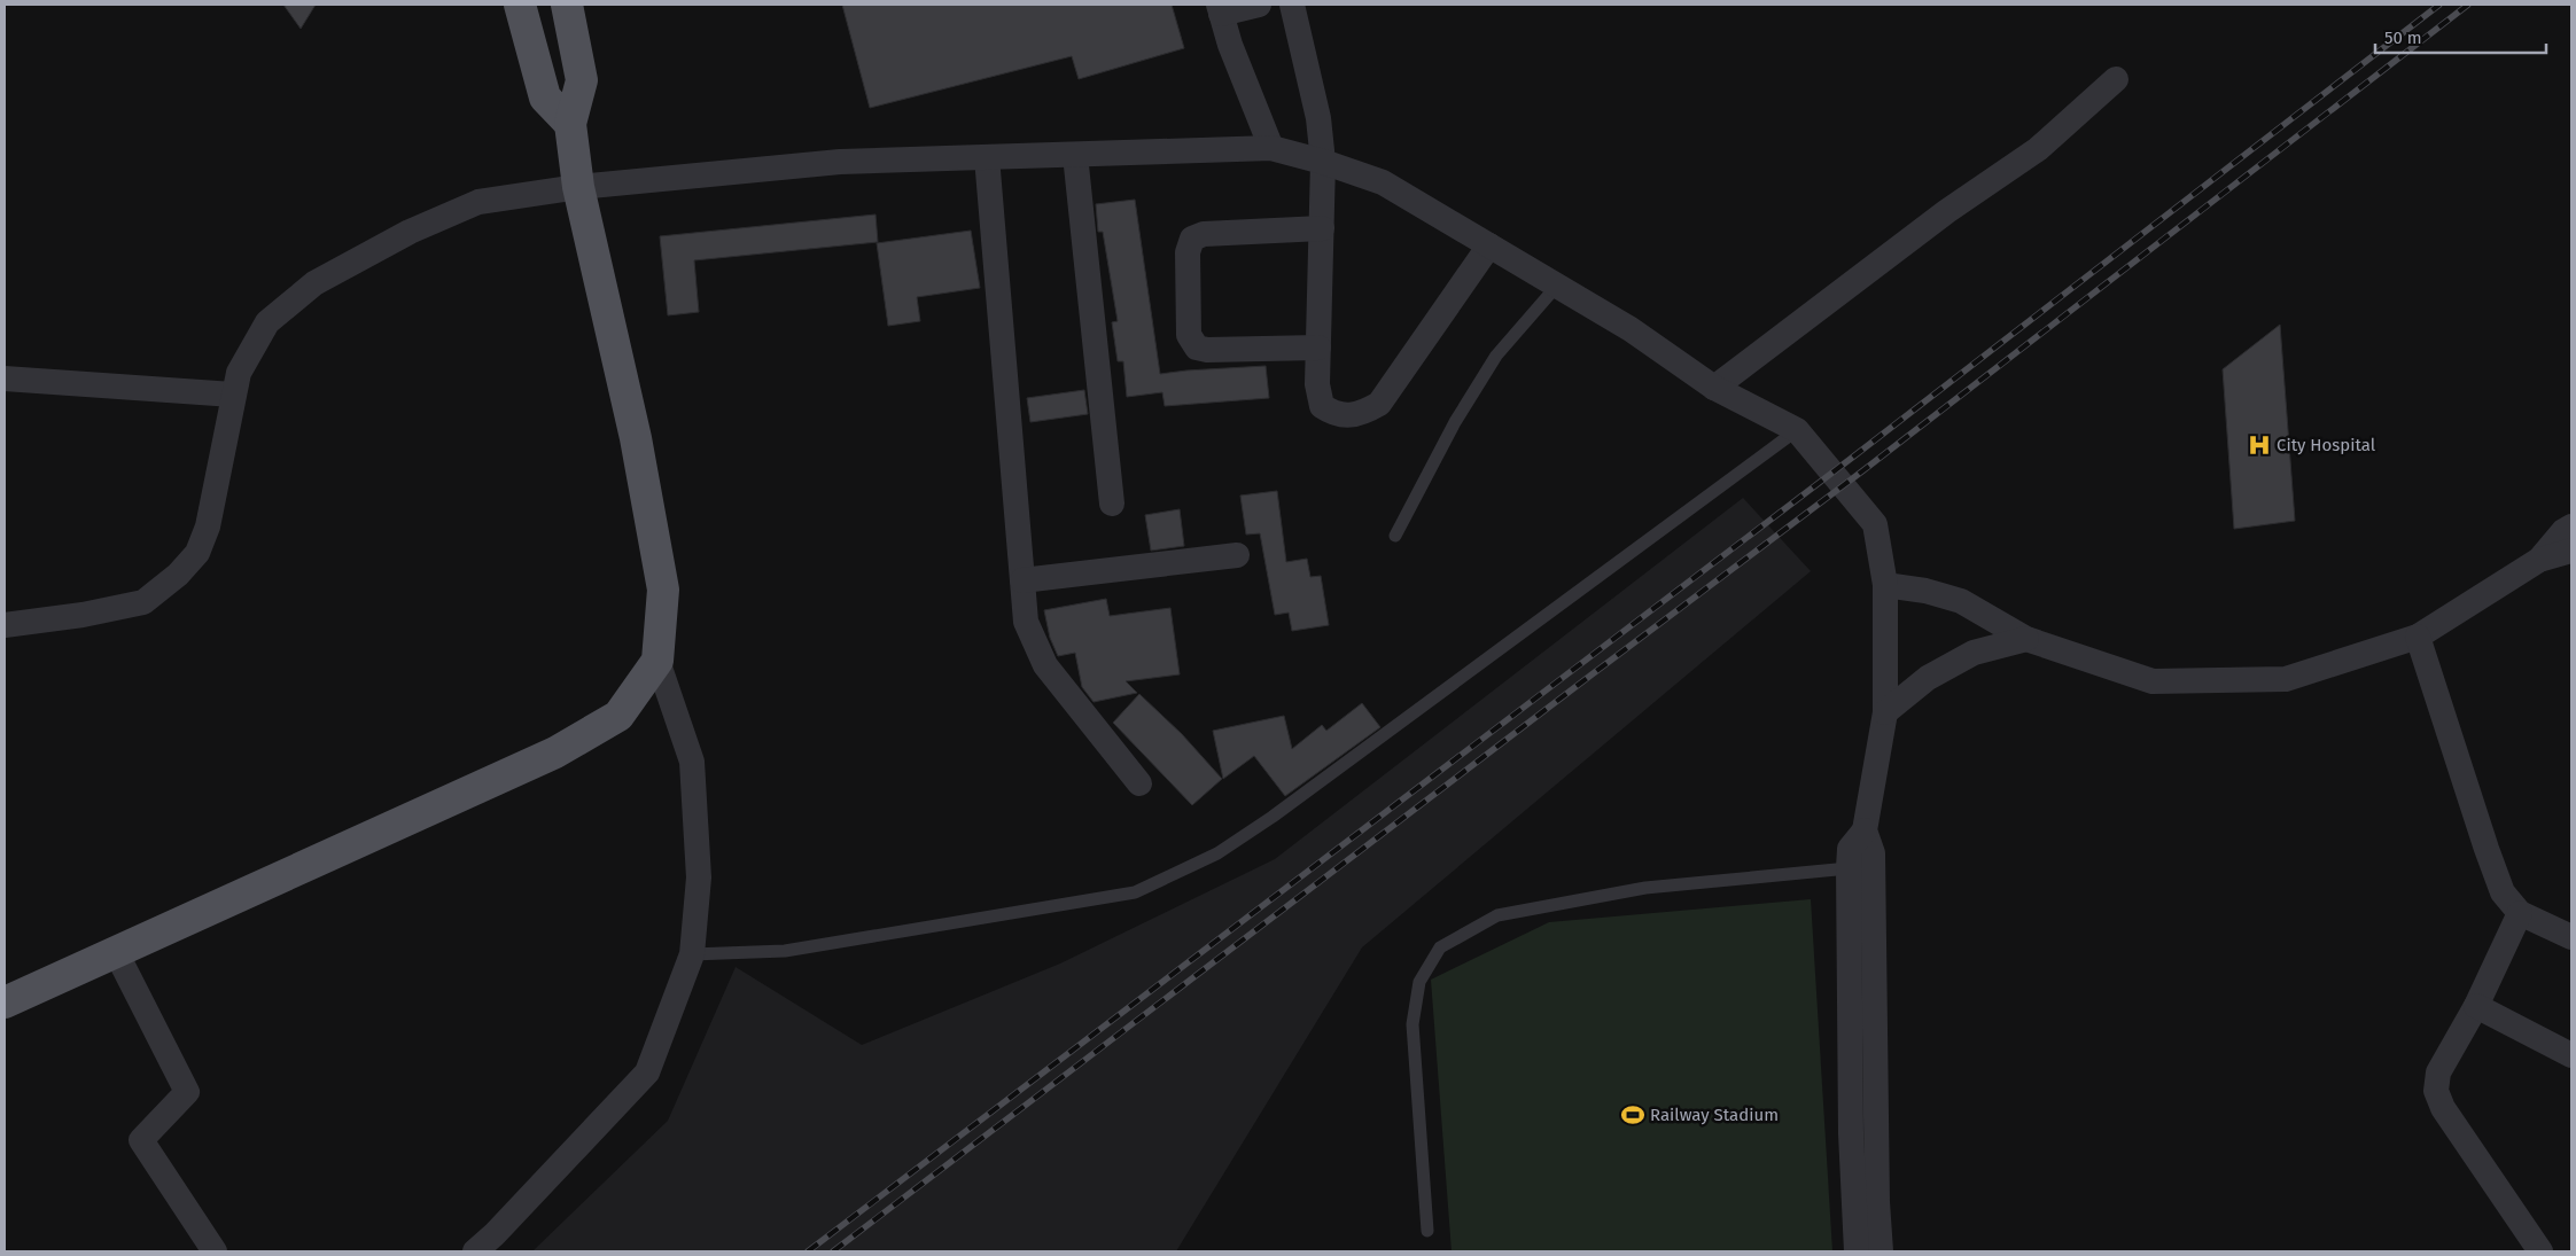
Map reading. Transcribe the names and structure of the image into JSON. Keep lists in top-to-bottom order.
{
  "places": {
    "hospital": ["City Hospital"],
    "sports": ["Railway Stadium"]
  },
  "scale_bar": "50 m"
}
